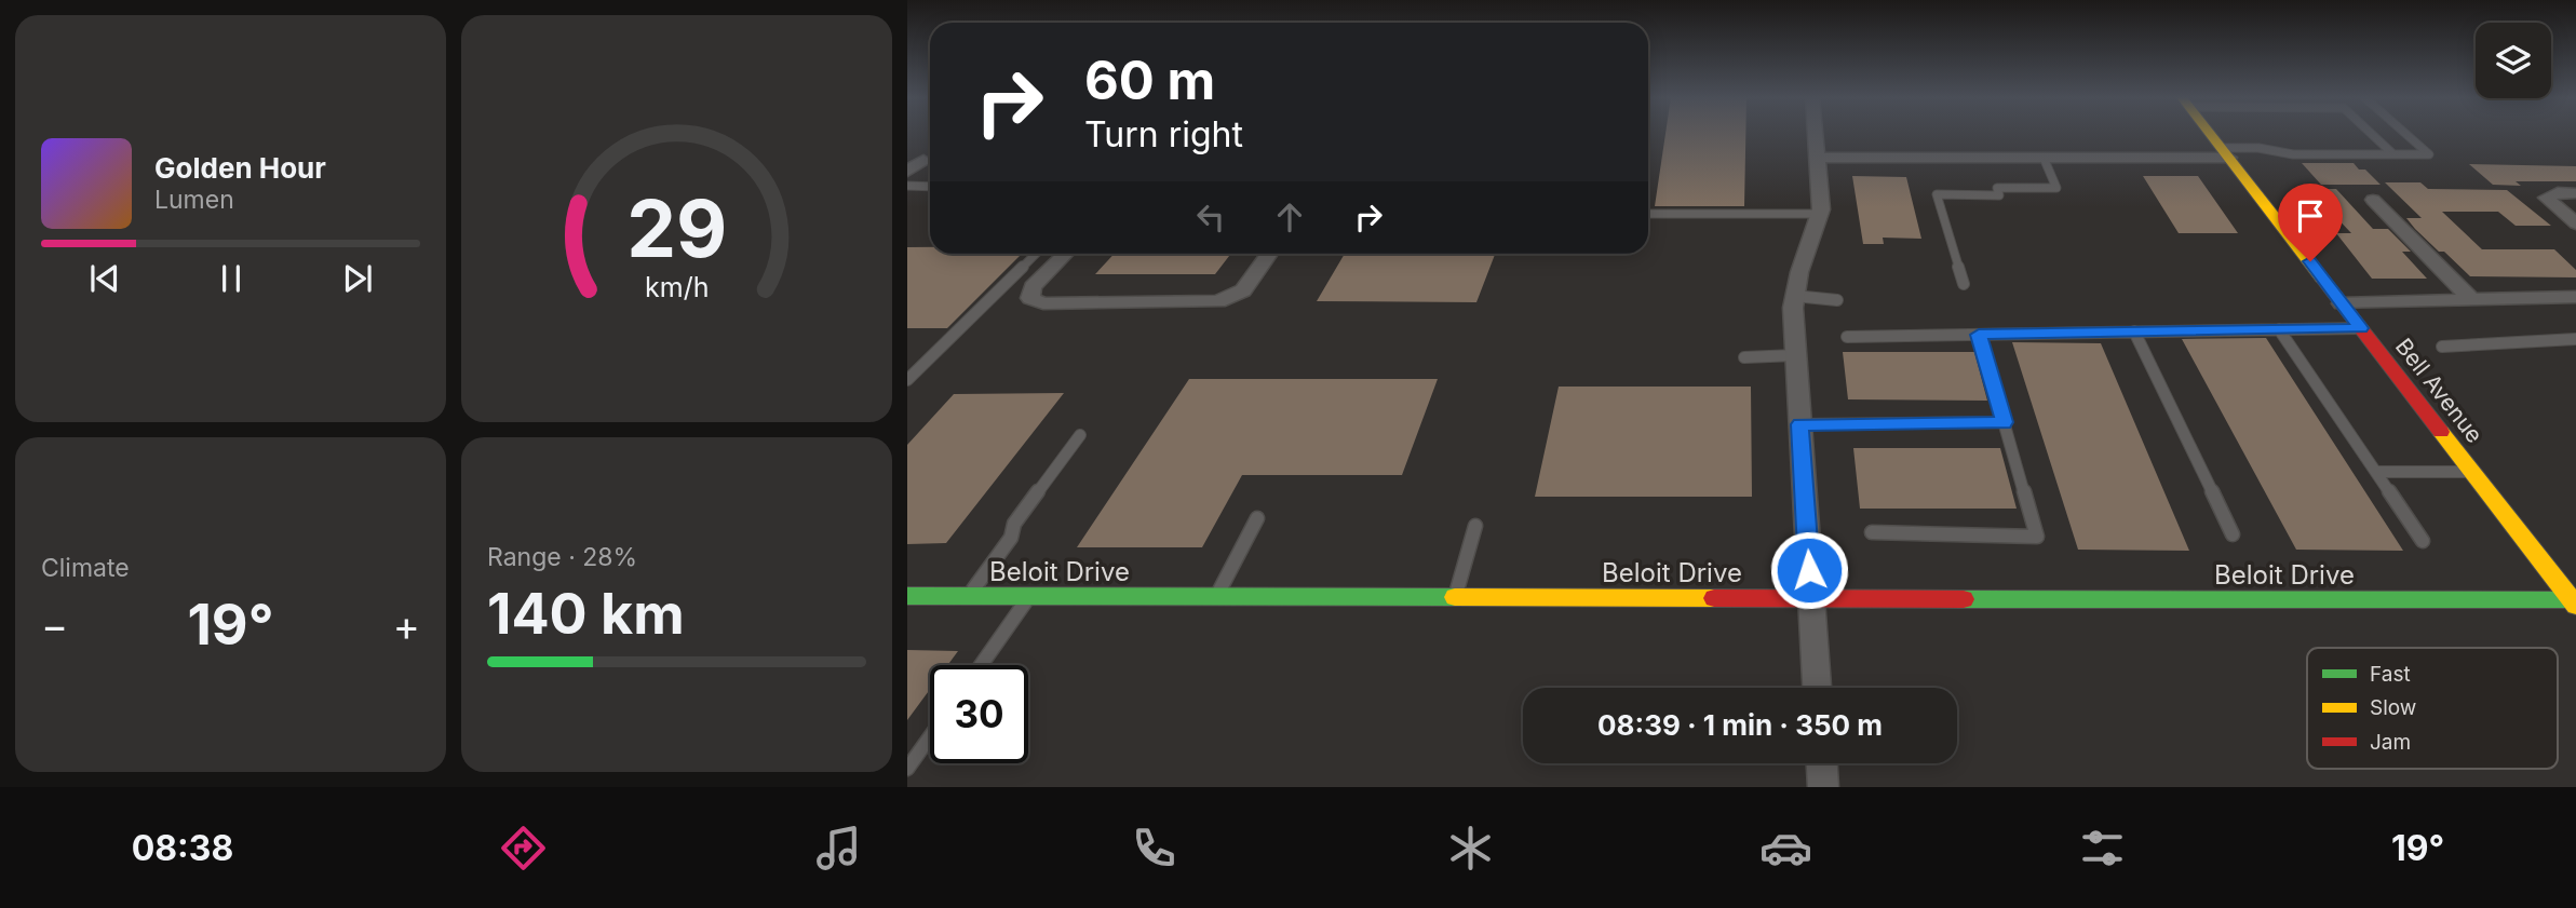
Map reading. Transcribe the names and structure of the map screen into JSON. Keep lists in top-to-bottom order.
{
  "streets": {
    "street": ["Bell Avenue", "Beloit Drive"]
  },
  "crossings": [
    ["Bell Avenue", "Beloit Drive"]
  ],
  "legend": ["Fast", "Slow", "Jam"],
  "page": {
    "turn": ["60 m", "Turn right"],
    "song": ["Golden Hour", "Lumen"],
    "tile": [
      "Climate",
      ["Range · 28%", "140 km"]
    ],
    "heat": ["−", "19°", "+"],
    "limit": "30",
    "trip": "08:39 · 1 min · 350 m",
    "tabs": ["08:38", "19°"],
    "gauge": ["29", "km/h"]
  }
}
